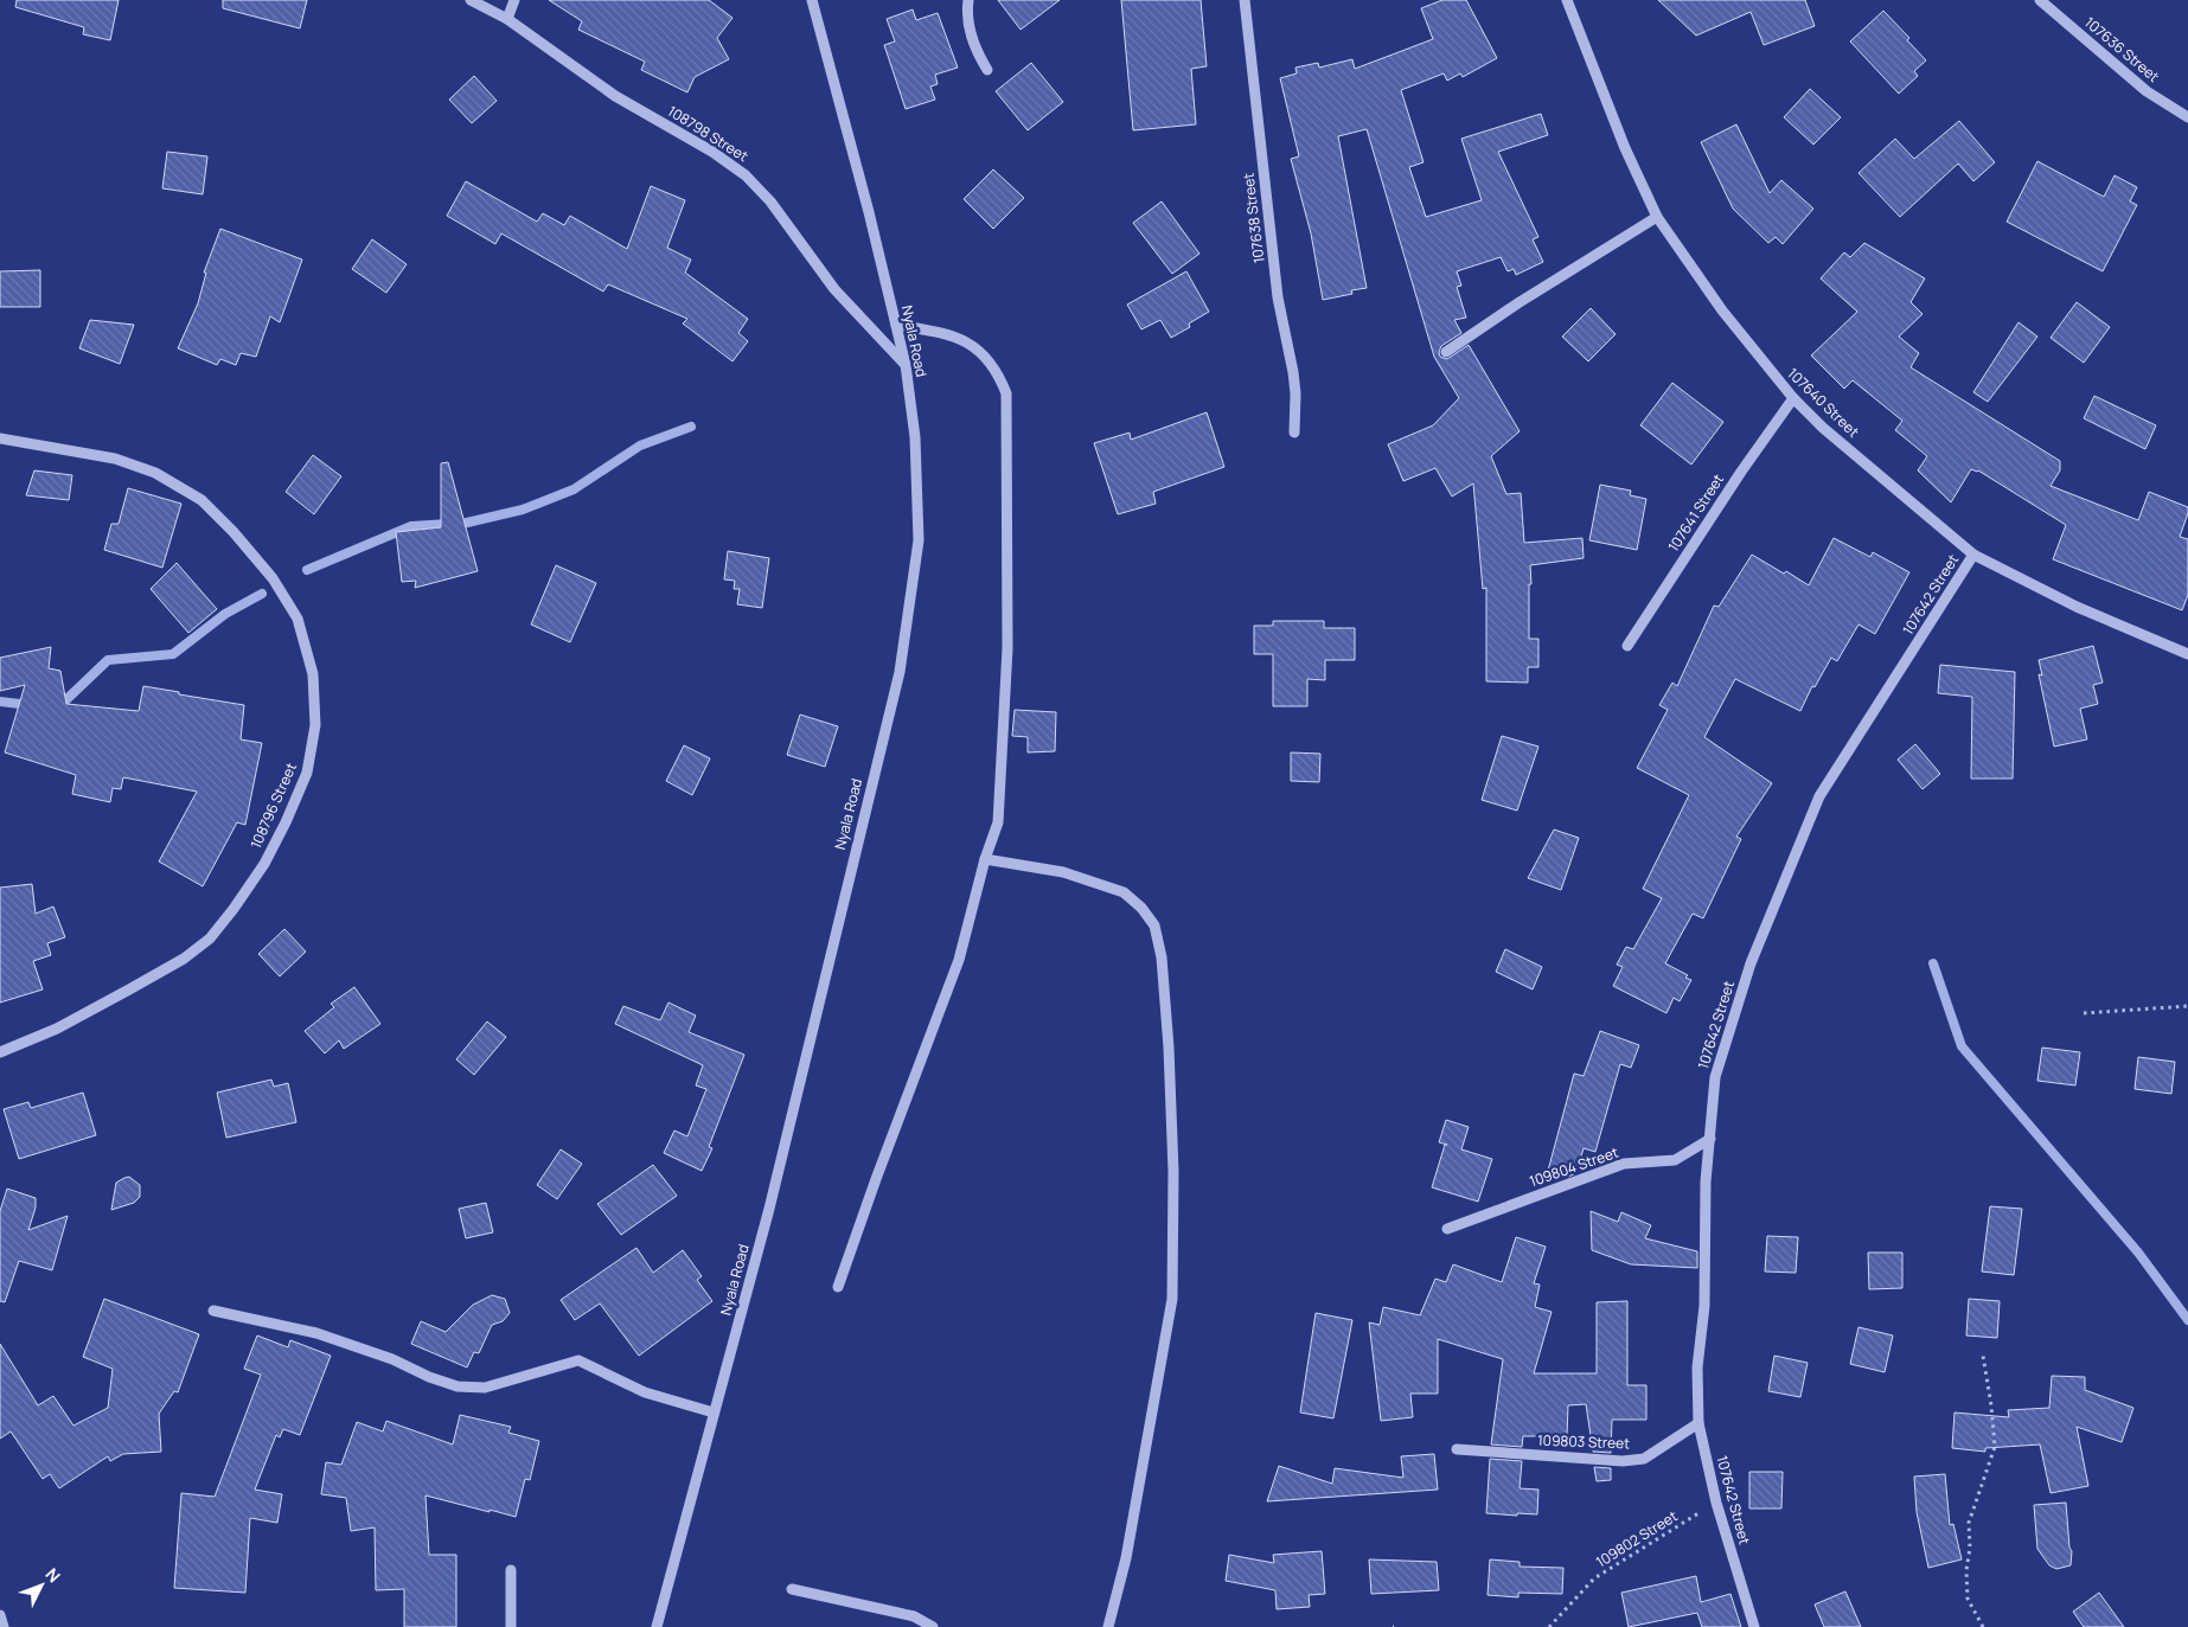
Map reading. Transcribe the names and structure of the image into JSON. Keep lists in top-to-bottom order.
{
  "streets": {
    "street": [
      "107636 Street",
      "108798 Street",
      "107638 Street",
      "Nyala Road",
      "107640 Street",
      "107641 Street",
      "107642 Street",
      "108796 Street",
      "109804 Street",
      "109803 Street"
    ],
    "path": ["109802 Street"]
  },
  "crossings": [
    ["108798 Street", "Nyala Road"],
    ["107640 Street", "107641 Street"],
    ["107640 Street", "107642 Street"],
    ["107642 Street", "109804 Street"],
    ["107642 Street", "109803 Street"],
    ["107642 Street", "109802 Street"]
  ],
  "north": "top right"
}
